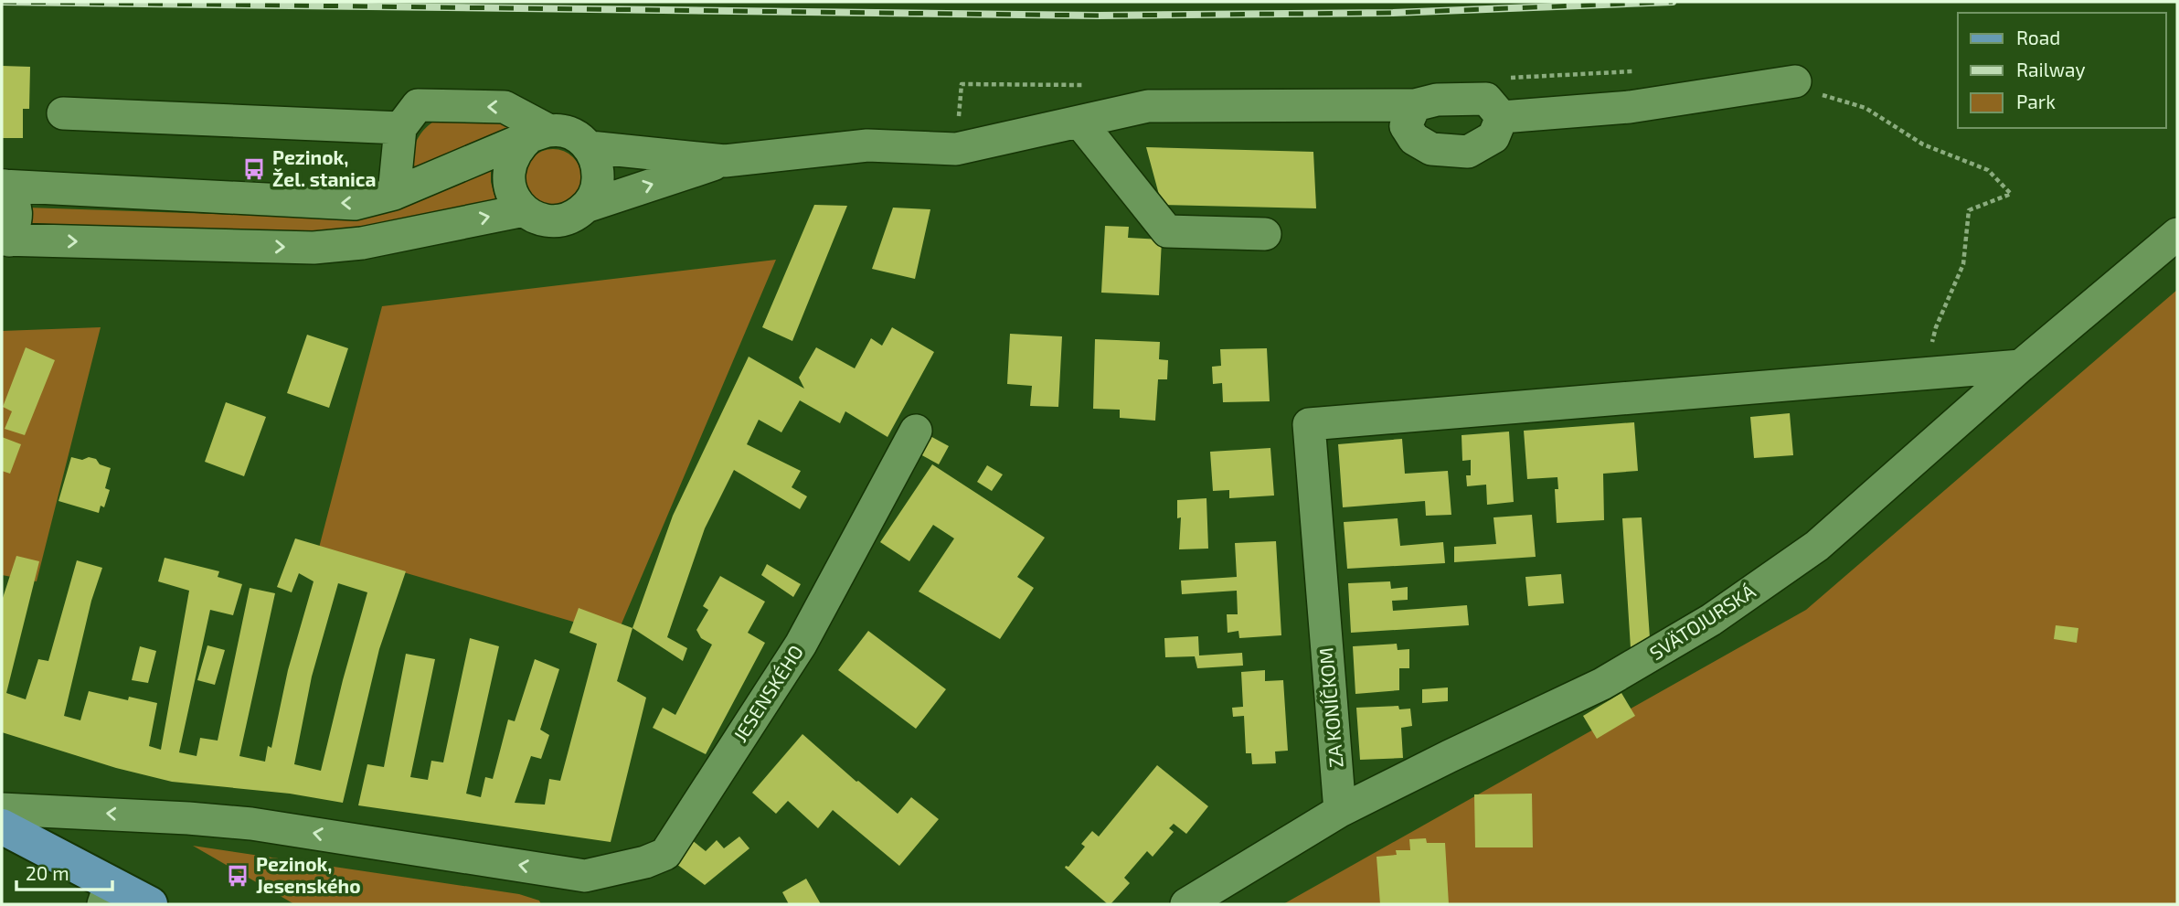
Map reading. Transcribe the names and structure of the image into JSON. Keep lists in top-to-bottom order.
{
  "streets": {
    "street": ["SVÄTOJURSKÁ", "JESENSKÉHO", "ZA KONÍČKOM"]
  },
  "crossings": [
    ["SVÄTOJURSKÁ", "ZA KONÍČKOM"]
  ],
  "places": {
    "bus stop": ["Pezinok, Žel. stanica", "Pezinok, Jesenského"]
  },
  "legend": ["Road", "Railway", "Park"],
  "scale_bar": "20 m"
}
